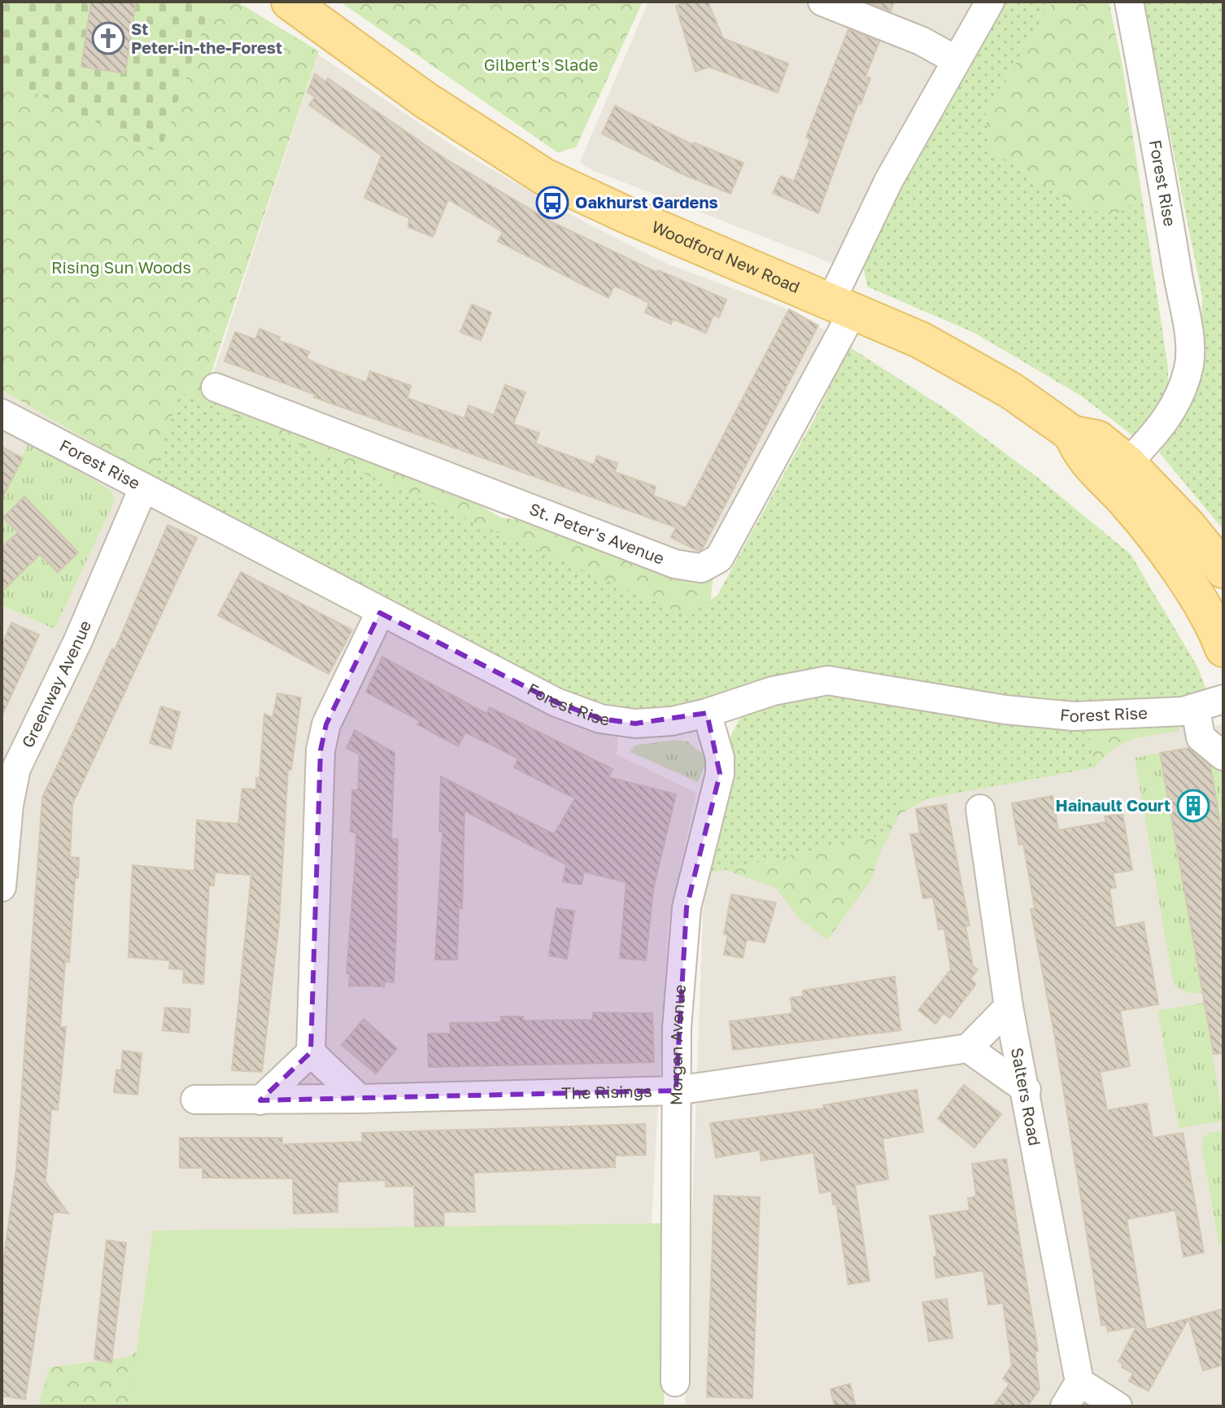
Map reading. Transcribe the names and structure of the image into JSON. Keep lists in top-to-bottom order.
{
  "streets": {
    "main road": ["Woodford New Road"],
    "street": [
      "Forest Rise",
      "St. Peter's Avenue",
      "Greenway Avenue",
      "Morgan Avenue",
      "The Risings",
      "Salters Road"
    ]
  },
  "crossings": [
    ["Forest Rise", "Woodford New Road"],
    ["Forest Rise", "Greenway Avenue"],
    ["Forest Rise", "Morgan Avenue"],
    ["Woodford New Road", "St. Peter's Avenue"],
    ["Morgan Avenue", "The Risings"]
  ],
  "parks": ["Gilbert's Slade", "Rising Sun Woods"],
  "places": {
    "church": ["St Peter-in-the-Forest"],
    "bus stop": ["Oakhurst Gardens"],
    "building": ["Hainault Court"]
  }
}
